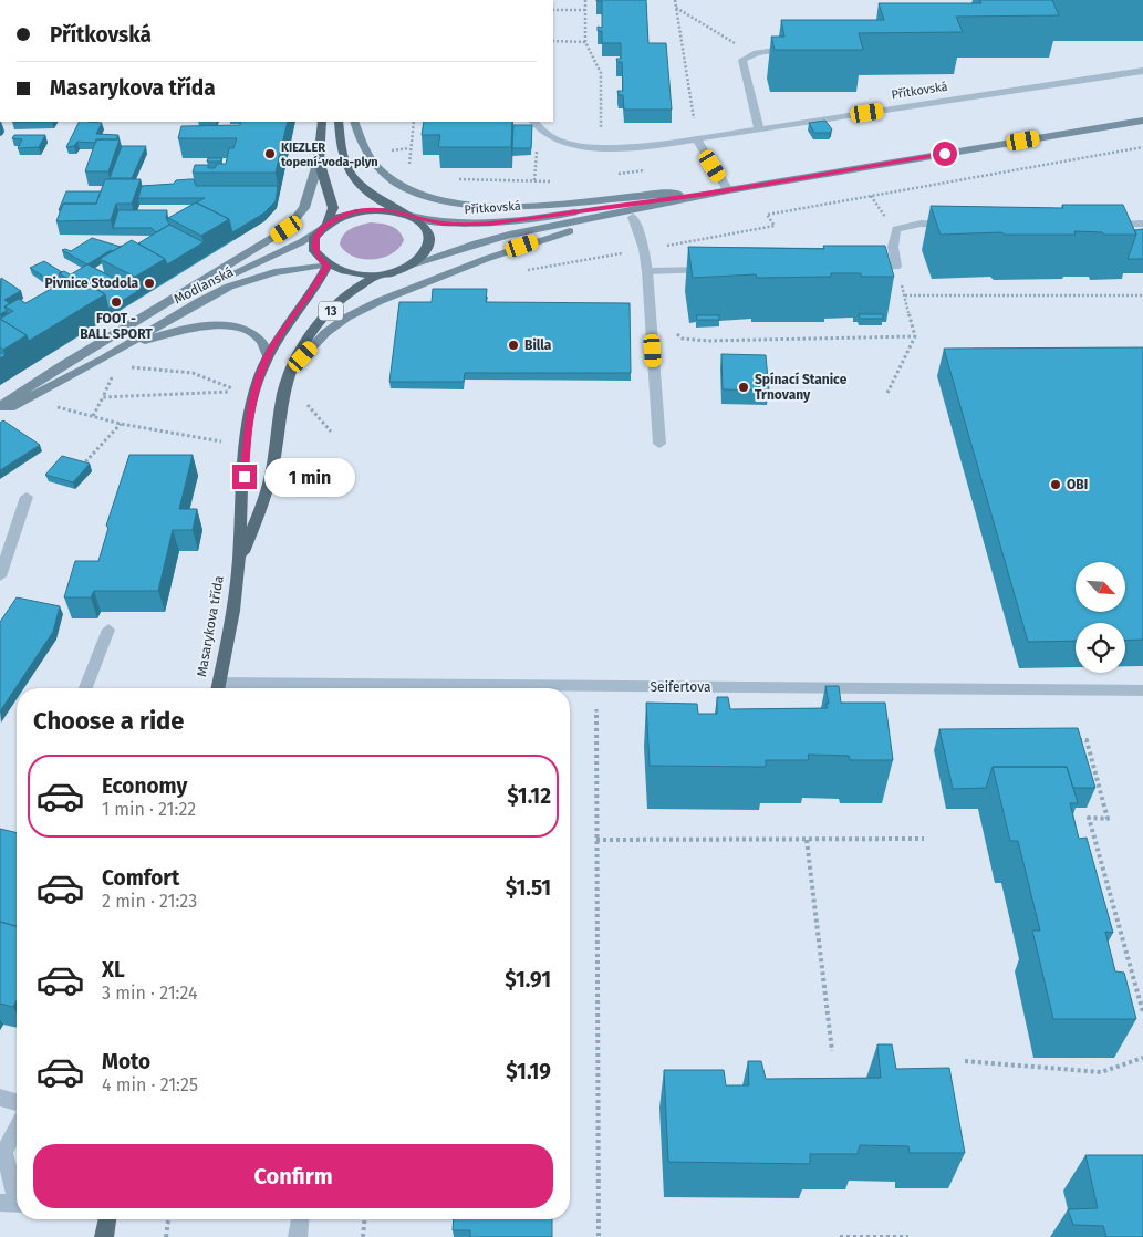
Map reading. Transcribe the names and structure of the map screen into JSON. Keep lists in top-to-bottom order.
{
  "streets": {
    "main road": ["13", "Masarykova třída"],
    "street": ["Přítkovská", "Modlanská", "Seifertova"]
  },
  "crossings": [
    ["Přítkovská", "Modlanská"],
    ["Přítkovská", "Masarykova třída"],
    ["Modlanská", "Masarykova třída"]
  ],
  "places": [
    "KIEZLER topení-voda-plyn",
    "Pivnice Stodola",
    "FOOT - BALL SPORT",
    "Billa",
    "Spínací Stanice Trnovany",
    "OBI"
  ],
  "north": "bottom right",
  "page": {
    "banner": ["Přítkovská", "Masarykova třída"],
    "bubble": "1 min",
    "heading": "Choose a ride",
    "list": [
      {
        "name": "Economy",
        "note": "1 min · 21:22",
        "value": "$1.12"
      },
      {
        "name": "Comfort",
        "note": "2 min · 21:23",
        "value": "$1.51"
      },
      {
        "name": "XL",
        "note": "3 min · 21:24",
        "value": "$1.91"
      },
      {
        "name": "Moto",
        "note": "4 min · 21:25",
        "value": "$1.19"
      }
    ],
    "buttons": "Confirm"
  }
}
